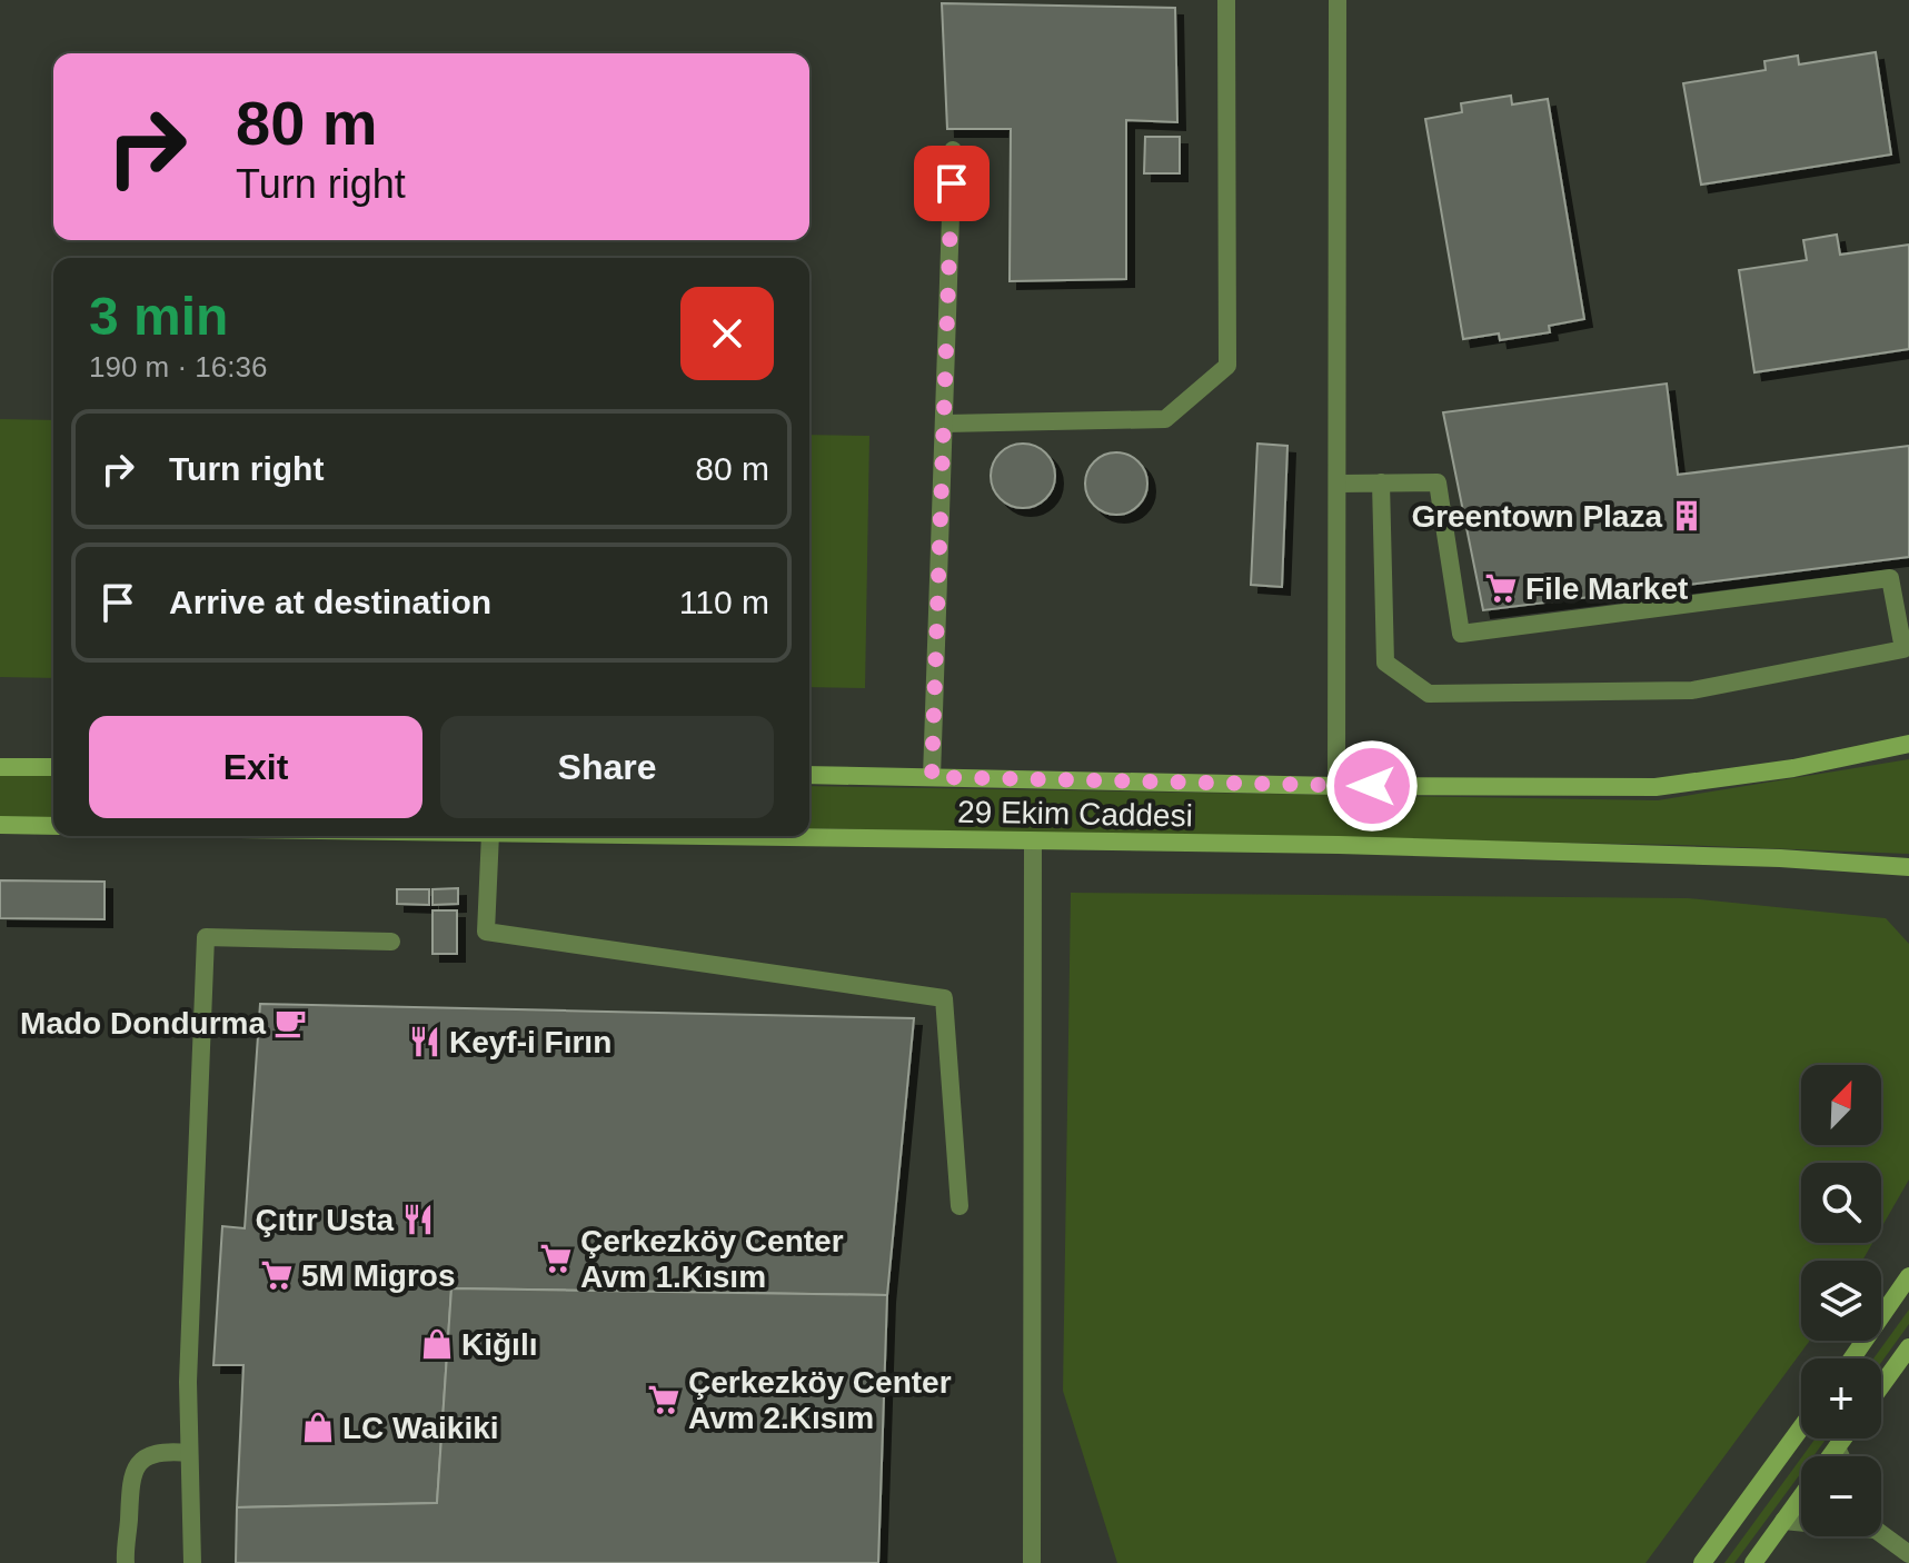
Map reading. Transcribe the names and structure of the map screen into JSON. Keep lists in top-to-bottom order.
{
  "streets": {
    "main road": ["29 Ekim Caddesi"]
  },
  "places": {
    "building": ["Greentown Plaza"],
    "supermarket": [
      "File Market",
      "Çerkezköy Center Avm 1.Kısım",
      "5M Migros",
      "Çerkezköy Center Avm 2.Kısım"
    ],
    "cafe": ["Mado Dondurma"],
    "restaurant": ["Keyf-i Fırın", "Çıtır Usta"],
    "shop": ["Kiğılı", "LC Waikiki"]
  },
  "north": "top right",
  "page": {
    "turn": ["80 m", "Turn right"],
    "heading": ["3 min", "190 m · 16:36"],
    "list": [
      {
        "name": "Turn right",
        "value": "80 m"
      },
      {
        "name": "Arrive at destination",
        "value": "110 m"
      }
    ],
    "buttons": ["Exit", "Share"],
    "map_buttons": ["+", "−"]
  }
}
